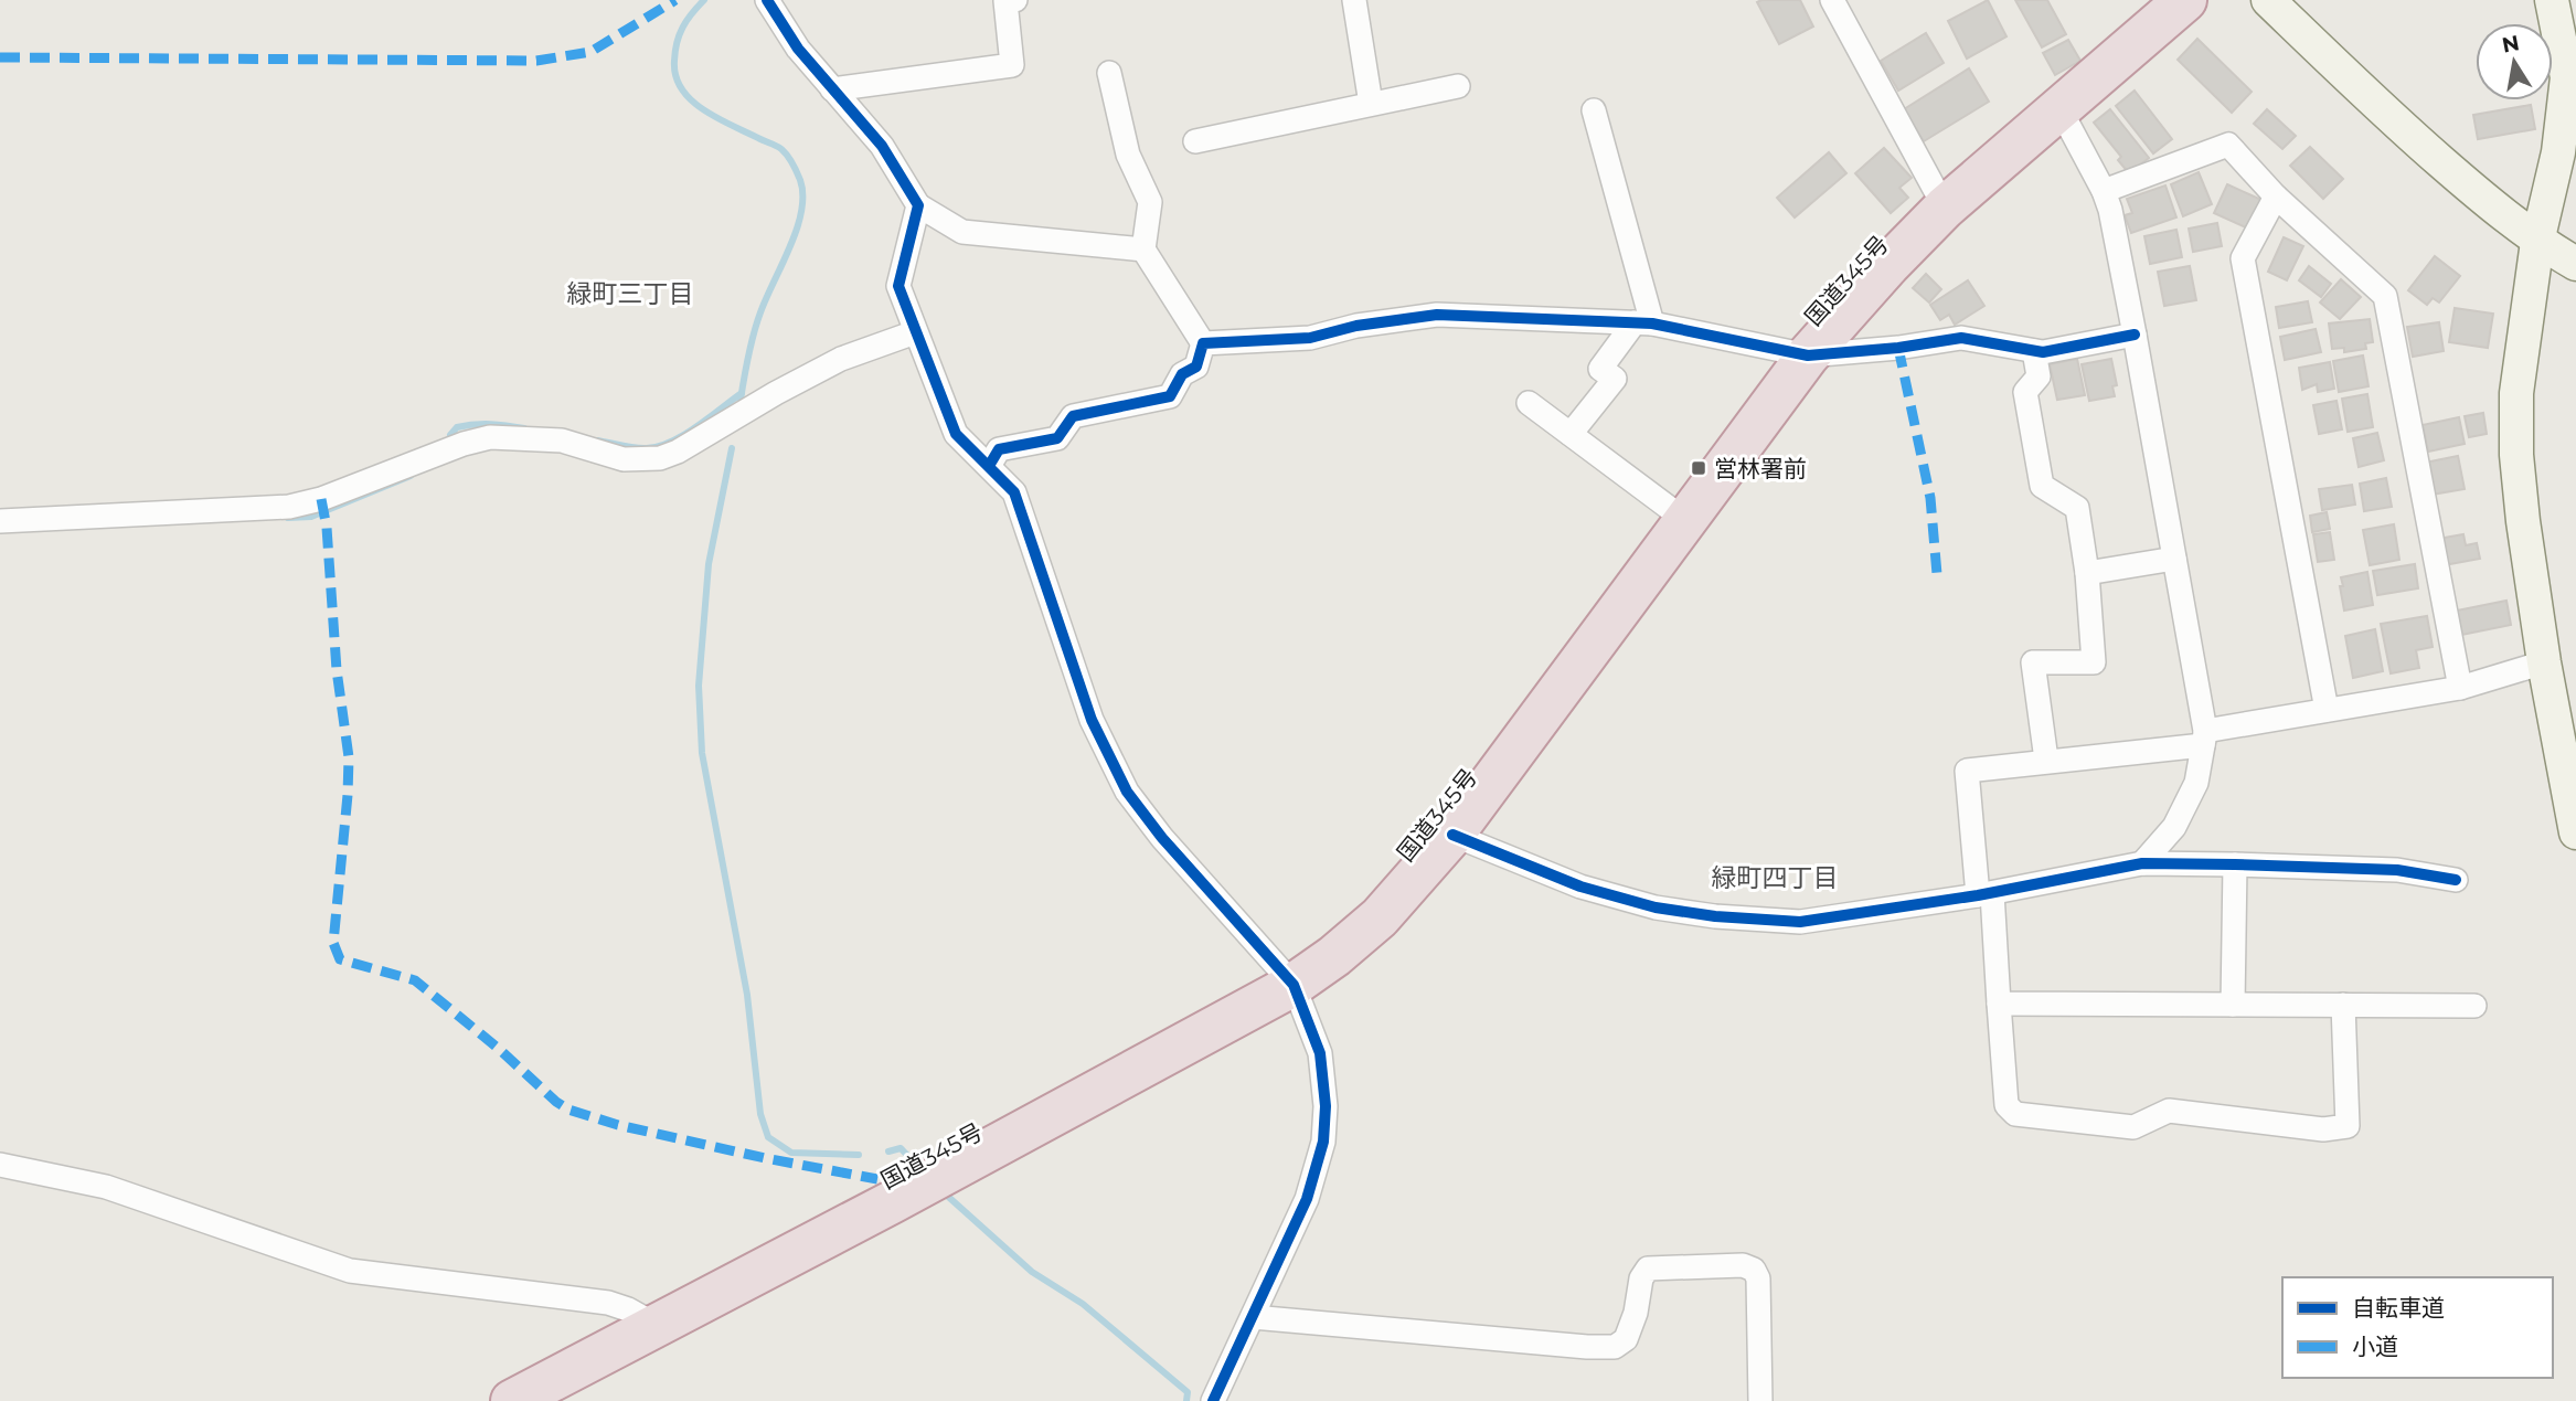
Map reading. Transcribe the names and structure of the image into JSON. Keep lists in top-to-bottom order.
{
  "streets": {
    "highway": ["国道345号"]
  },
  "districts": ["緑町三丁目", "緑町四丁目"],
  "places": {
    "transit": ["営林署前"]
  },
  "legend": ["自転車道", "小道"],
  "north": "top"
}
